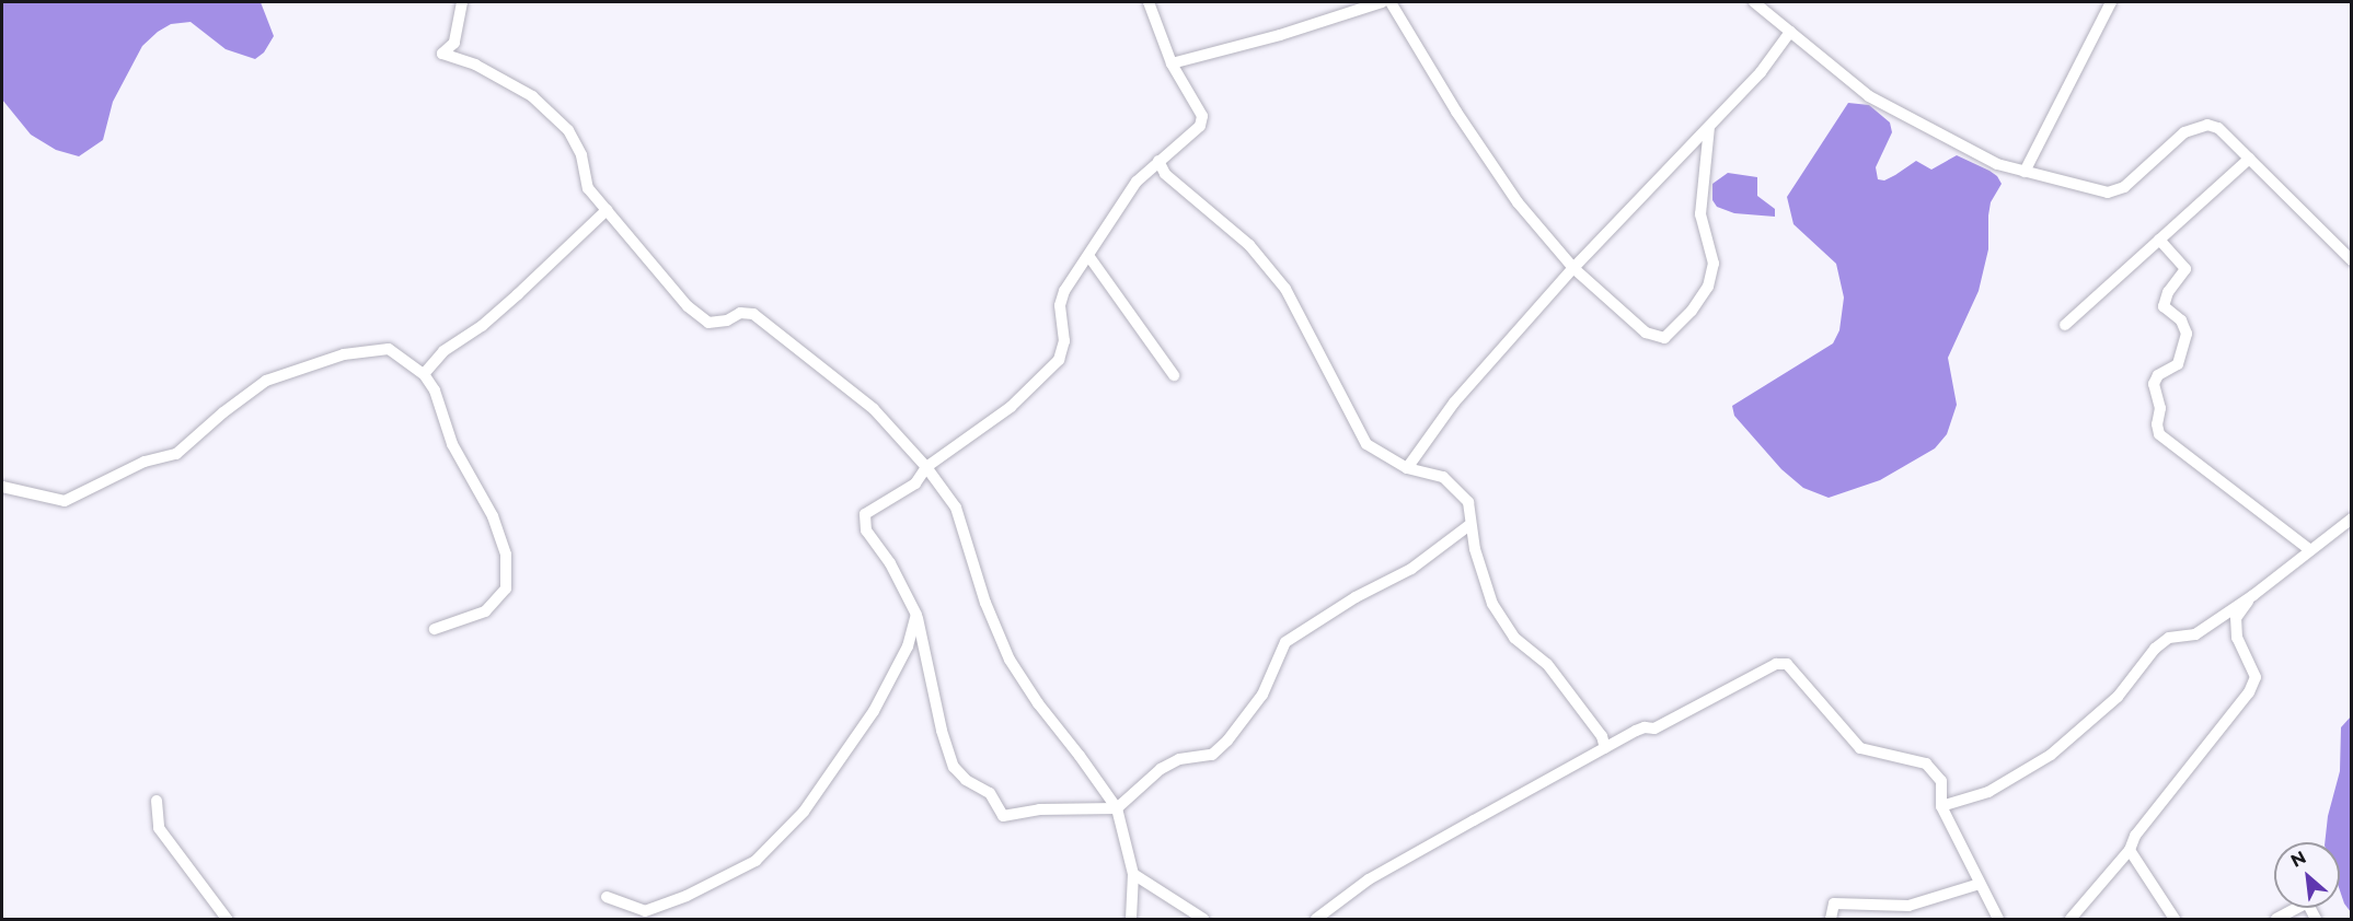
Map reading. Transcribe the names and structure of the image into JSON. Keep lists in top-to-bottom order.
{
  "north": "top left"
}
